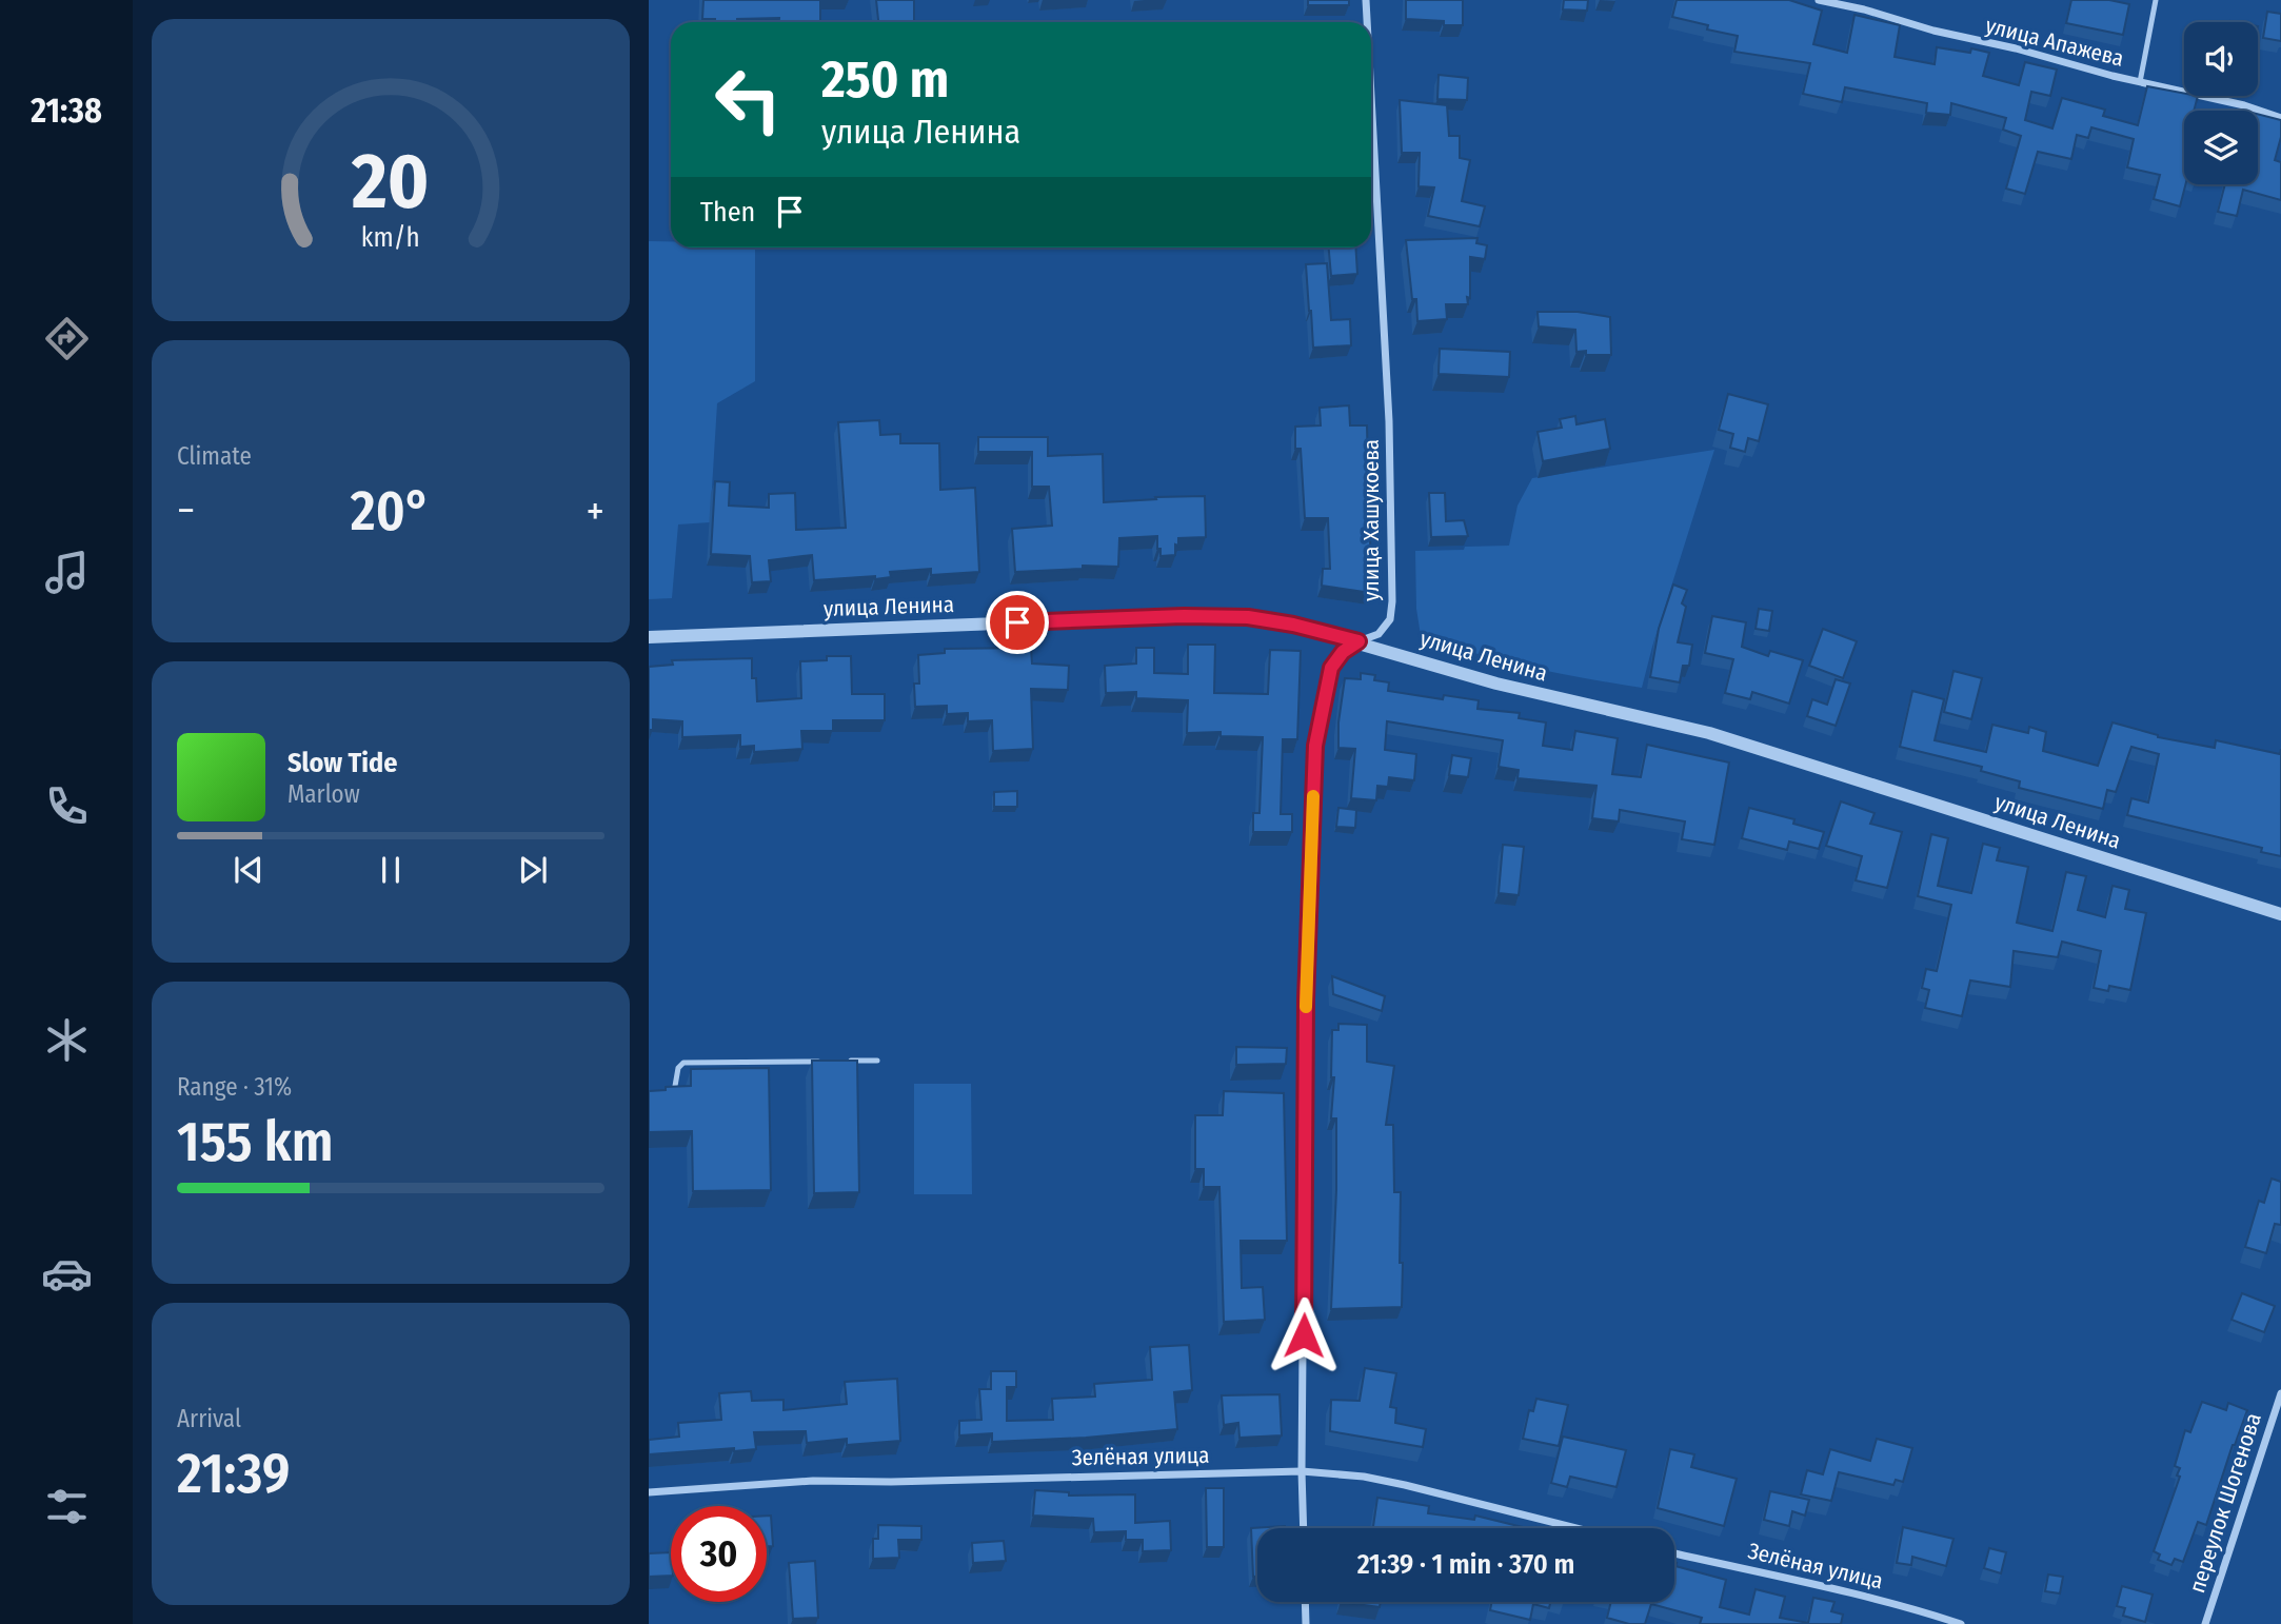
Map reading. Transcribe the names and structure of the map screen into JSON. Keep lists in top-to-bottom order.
{
  "streets": {
    "street": [
      "улица Апажева",
      "улица Хашукоева",
      "улица Ленина",
      "Зелёная улица",
      "переулок Шогенова"
    ]
  },
  "crossings": [
    ["улица Хашукоева", "улица Ленина"],
    ["улица Хашукоева", "Зелёная улица"]
  ],
  "page": {
    "tabs": "21:38",
    "turn": ["250 m", "улица Ленина"],
    "then": "Then",
    "tile": [
      "Climate",
      ["Range · 31%", "155 km"],
      ["Arrival", "21:39"]
    ],
    "heat": ["−", "20°", "+"],
    "song": ["Slow Tide", "Marlow"],
    "limit": "30",
    "trip": "21:39 · 1 min · 370 m",
    "gauge": ["20", "km/h"]
  }
}
